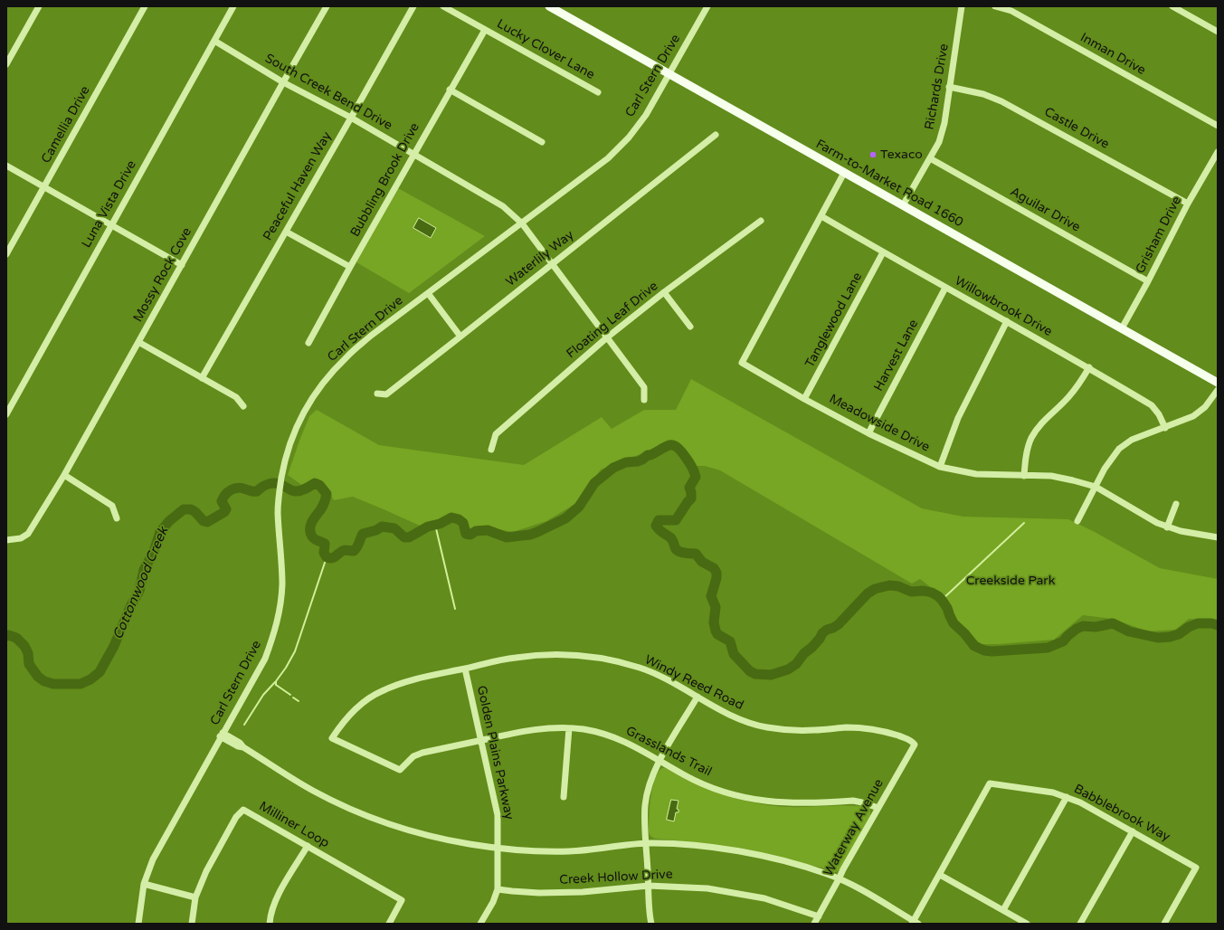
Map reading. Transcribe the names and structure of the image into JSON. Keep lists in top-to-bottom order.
{
  "streets": {
    "main road": ["Farm-to-Market Road 1660"],
    "street": [
      "Lucky Clover Lane",
      "Inman Drive",
      "Carl Stern Drive",
      "Richards Drive",
      "South Creek Bend Drive",
      "Camellia Drive",
      "Castle Drive",
      "Bubbling Brook Drive",
      "Peaceful Haven Way",
      "Luna Vista Drive",
      "Aguilar Drive",
      "Grisham Drive",
      "Waterlily Way",
      "Mossy Rock Cove",
      "Willowbrook Drive",
      "Floating Leaf Drive",
      "Tanglewood Lane",
      "Harvest Lane",
      "Meadowside Drive",
      "Windy Reed Road",
      "Grasslands Trail",
      "Golden Plains Parkway",
      "Babblebrook Way",
      "Milliner Loop",
      "Waterway Avenue",
      "Creek Hollow Drive"
    ]
  },
  "crossings": [
    ["Lucky Clover Lane", "Bubbling Brook Drive"],
    ["Carl Stern Drive", "South Creek Bend Drive"],
    ["Carl Stern Drive", "Farm-to-Market Road 1660"],
    ["Richards Drive", "Castle Drive"],
    ["Richards Drive", "Farm-to-Market Road 1660"],
    ["Richards Drive", "Aguilar Drive"],
    ["South Creek Bend Drive", "Bubbling Brook Drive"],
    ["South Creek Bend Drive", "Peaceful Haven Way"],
    ["South Creek Bend Drive", "Luna Vista Drive"],
    ["South Creek Bend Drive", "Waterlily Way"],
    ["South Creek Bend Drive", "Mossy Rock Cove"],
    ["South Creek Bend Drive", "Floating Leaf Drive"],
    ["Castle Drive", "Grisham Drive"],
    ["Farm-to-Market Road 1660", "Grisham Drive"],
    ["Farm-to-Market Road 1660", "Meadowside Drive"],
    ["Aguilar Drive", "Grisham Drive"],
    ["Willowbrook Drive", "Tanglewood Lane"],
    ["Willowbrook Drive", "Harvest Lane"],
    ["Willowbrook Drive", "Meadowside Drive"],
    ["Tanglewood Lane", "Meadowside Drive"],
    ["Harvest Lane", "Meadowside Drive"],
    ["Windy Reed Road", "Grasslands Trail"],
    ["Windy Reed Road", "Golden Plains Parkway"],
    ["Windy Reed Road", "Waterway Avenue"],
    ["Grasslands Trail", "Golden Plains Parkway"],
    ["Grasslands Trail", "Waterway Avenue"],
    ["Golden Plains Parkway", "Creek Hollow Drive"],
    ["Waterway Avenue", "Creek Hollow Drive"]
  ],
  "water": ["Cottonwood Creek"],
  "parks": ["Creekside Park"],
  "places": ["Texaco"]
}
